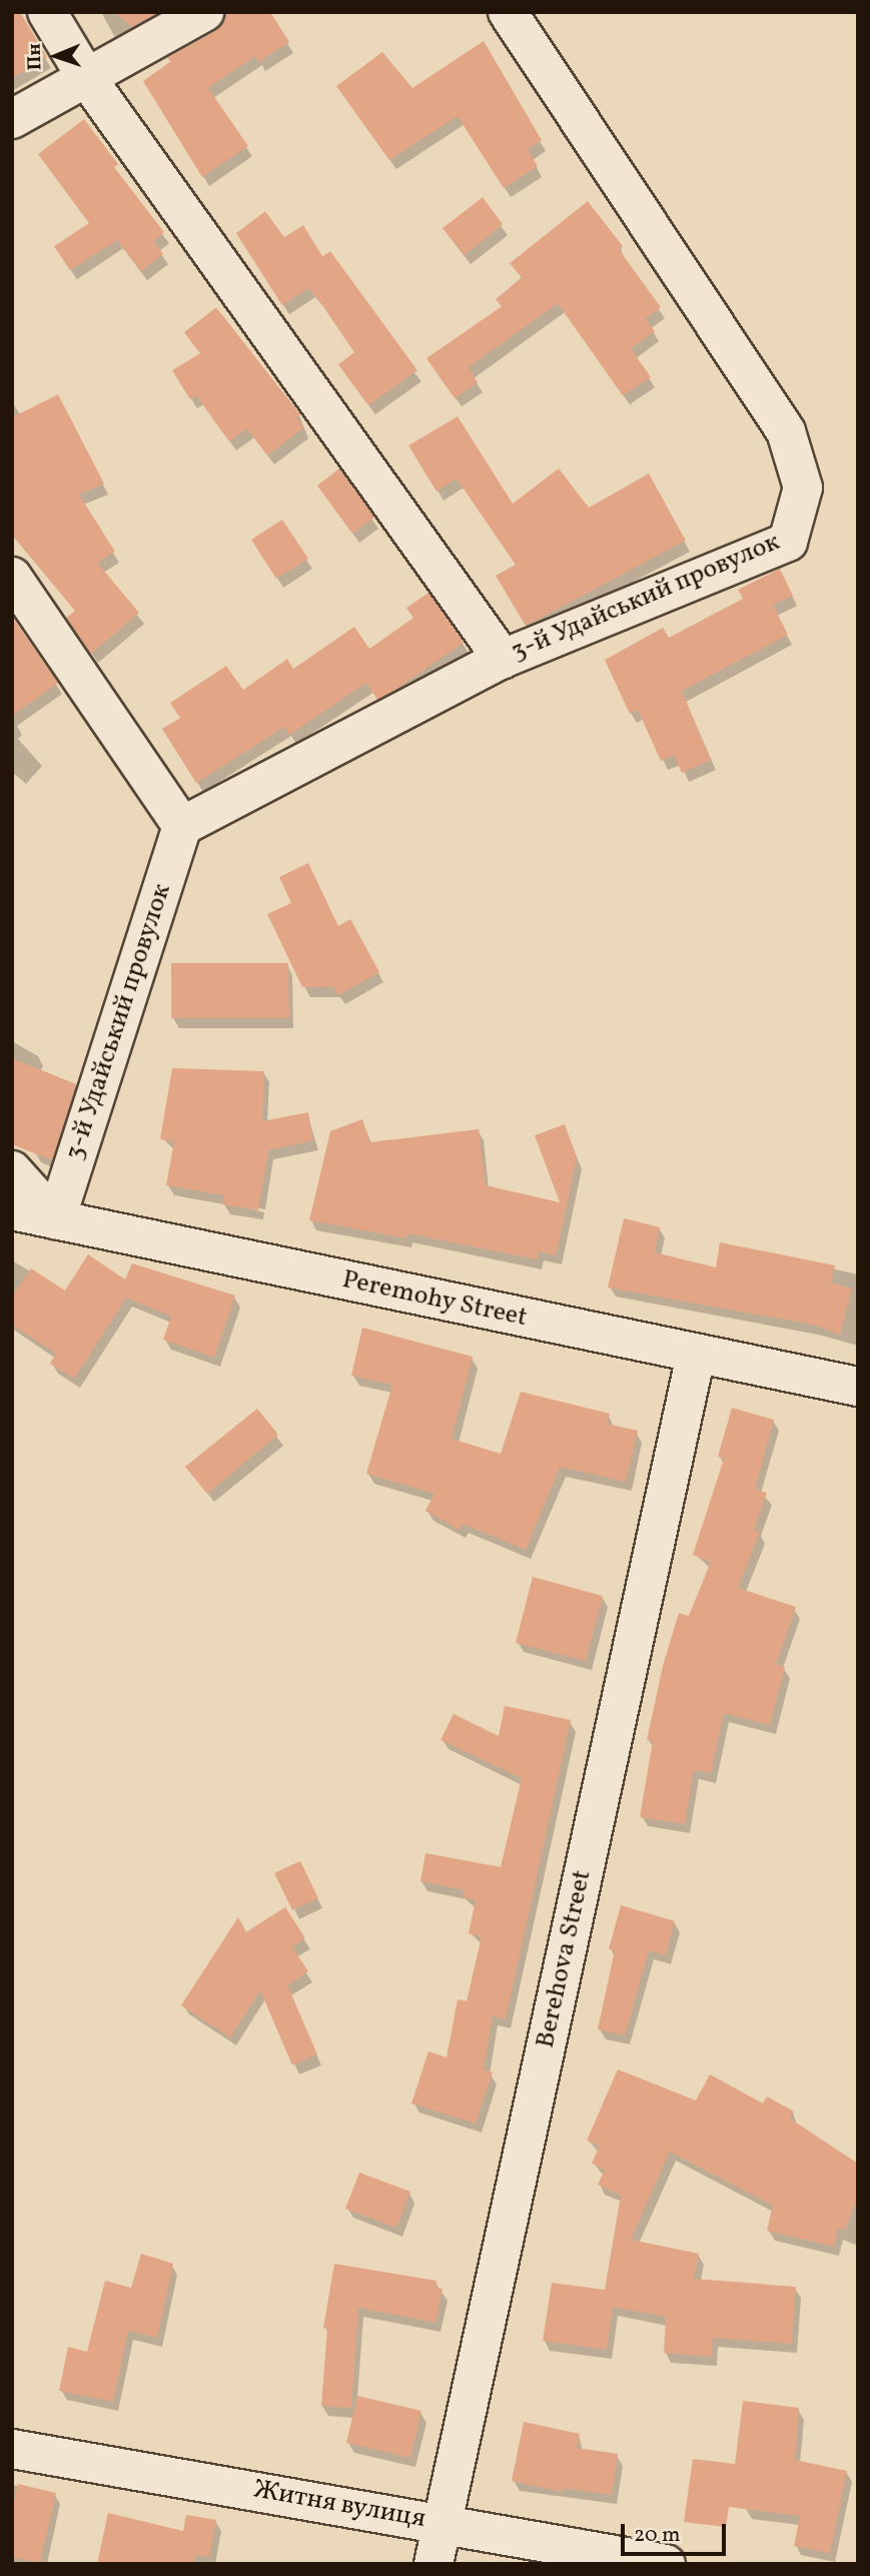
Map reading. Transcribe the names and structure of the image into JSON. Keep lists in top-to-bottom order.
{
  "streets": {
    "street": [
      "3-й Удайський провулок",
      "Peremohy Street",
      "Berehova Street",
      "Житня вулиця"
    ]
  },
  "crossings": [
    ["3-й Удайський провулок", "Peremohy Street"],
    ["Peremohy Street", "Berehova Street"],
    ["Berehova Street", "Житня вулиця"]
  ],
  "scale_bar": "20 m",
  "north": "left"
}
